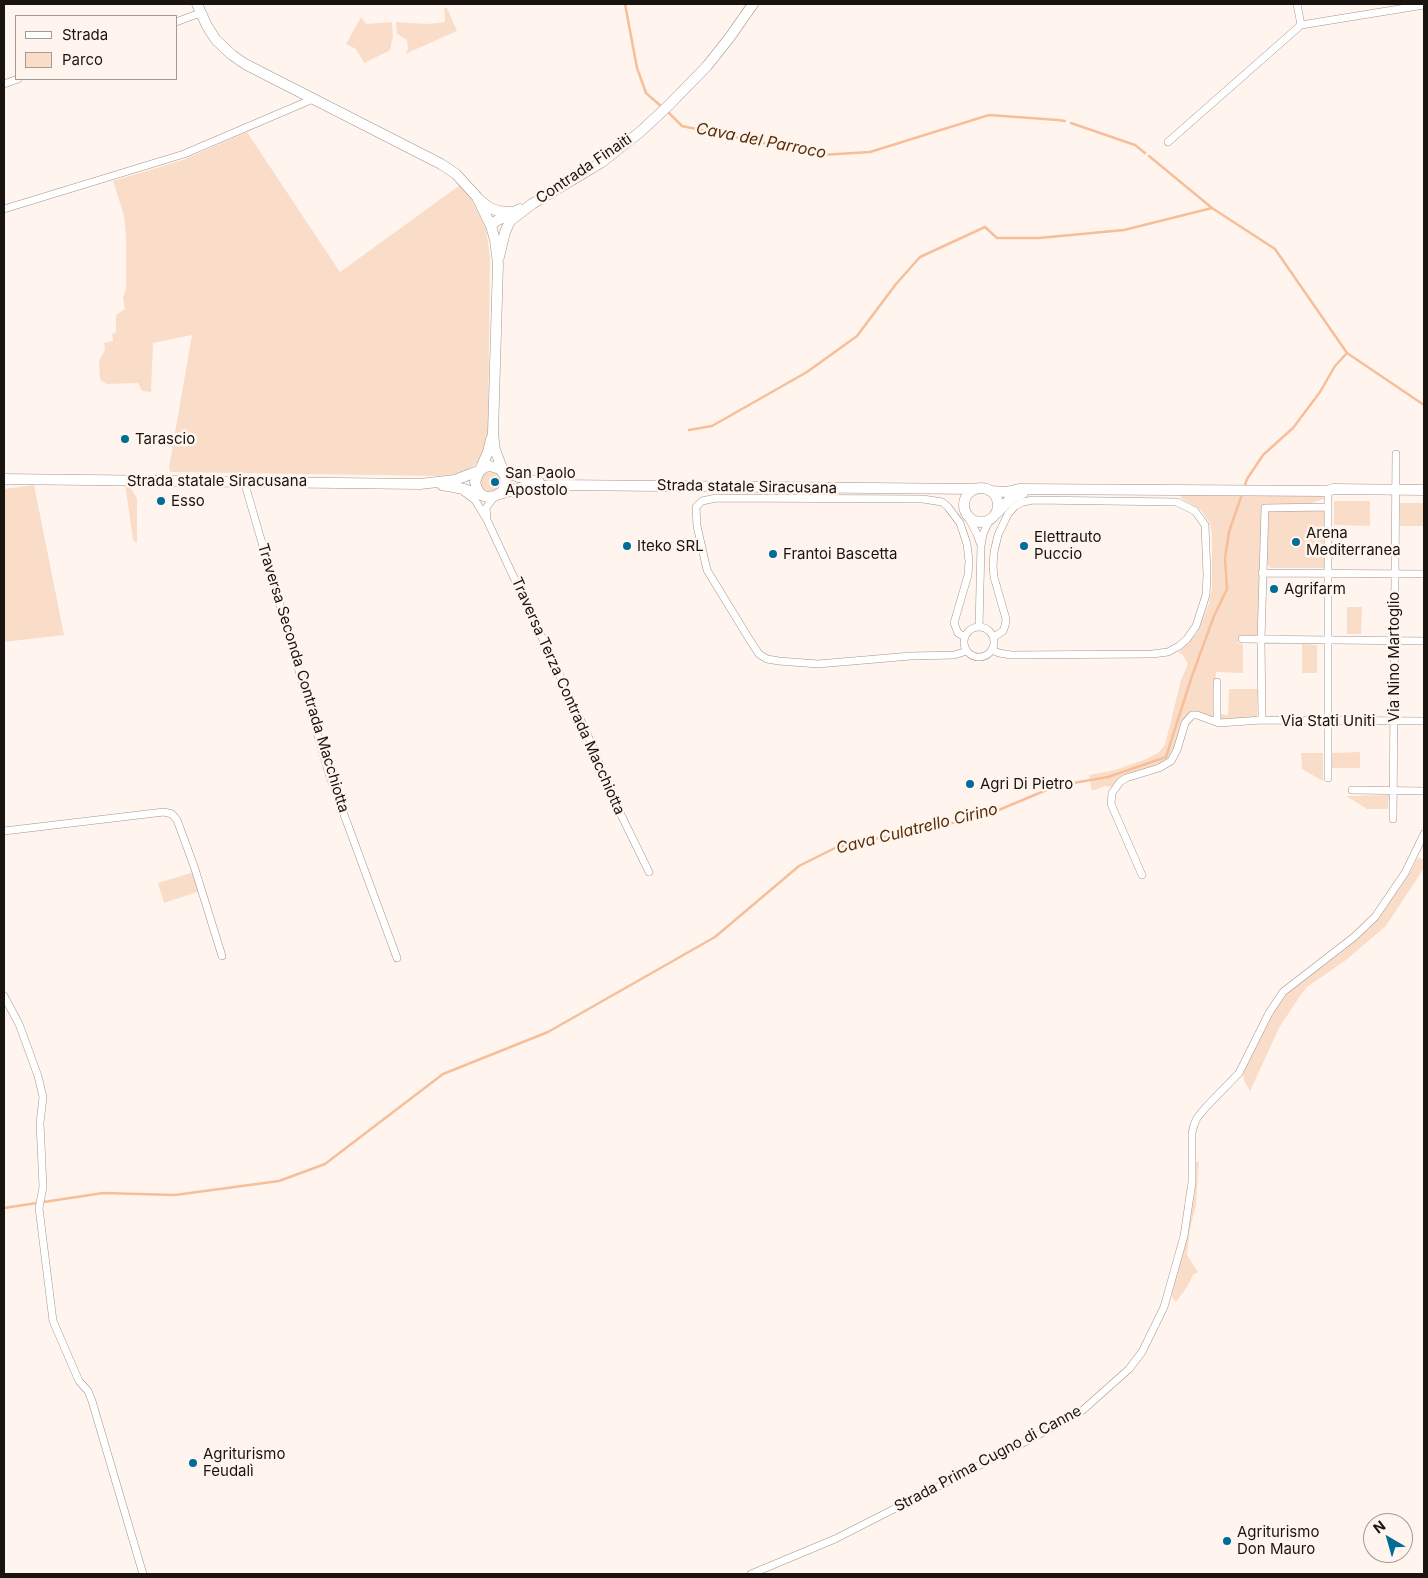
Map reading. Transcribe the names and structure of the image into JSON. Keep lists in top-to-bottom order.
{
  "streets": {
    "main road": ["Contrada Finaiti", "Strada statale Siracusana"],
    "street": [
      "Via Nino Martoglio",
      "Traversa Seconda Contrada Macchiotta",
      "Traversa Terza Contrada Macchiotta",
      "Via Stati Uniti",
      "Strada Prima Cugno di Canne"
    ]
  },
  "crossings": [
    ["Strada statale Siracusana", "Traversa Seconda Contrada Macchiotta"],
    ["Via Nino Martoglio", "Via Stati Uniti"]
  ],
  "water": ["Cava del Parroco", "Cava Culatrello Cirino"],
  "places": [
    "Tarascio",
    "San Paolo Apostolo",
    "Esso",
    "Arena Mediterranea",
    "Iteko SRL",
    "Elettrauto Puccio",
    "Frantoi Bascetta",
    "Agrifarm",
    "Agri Di Pietro",
    "Agriturismo Feudalì",
    "Agriturismo Don Mauro"
  ],
  "legend": ["Strada", "Parco"],
  "north": "top left"
}
